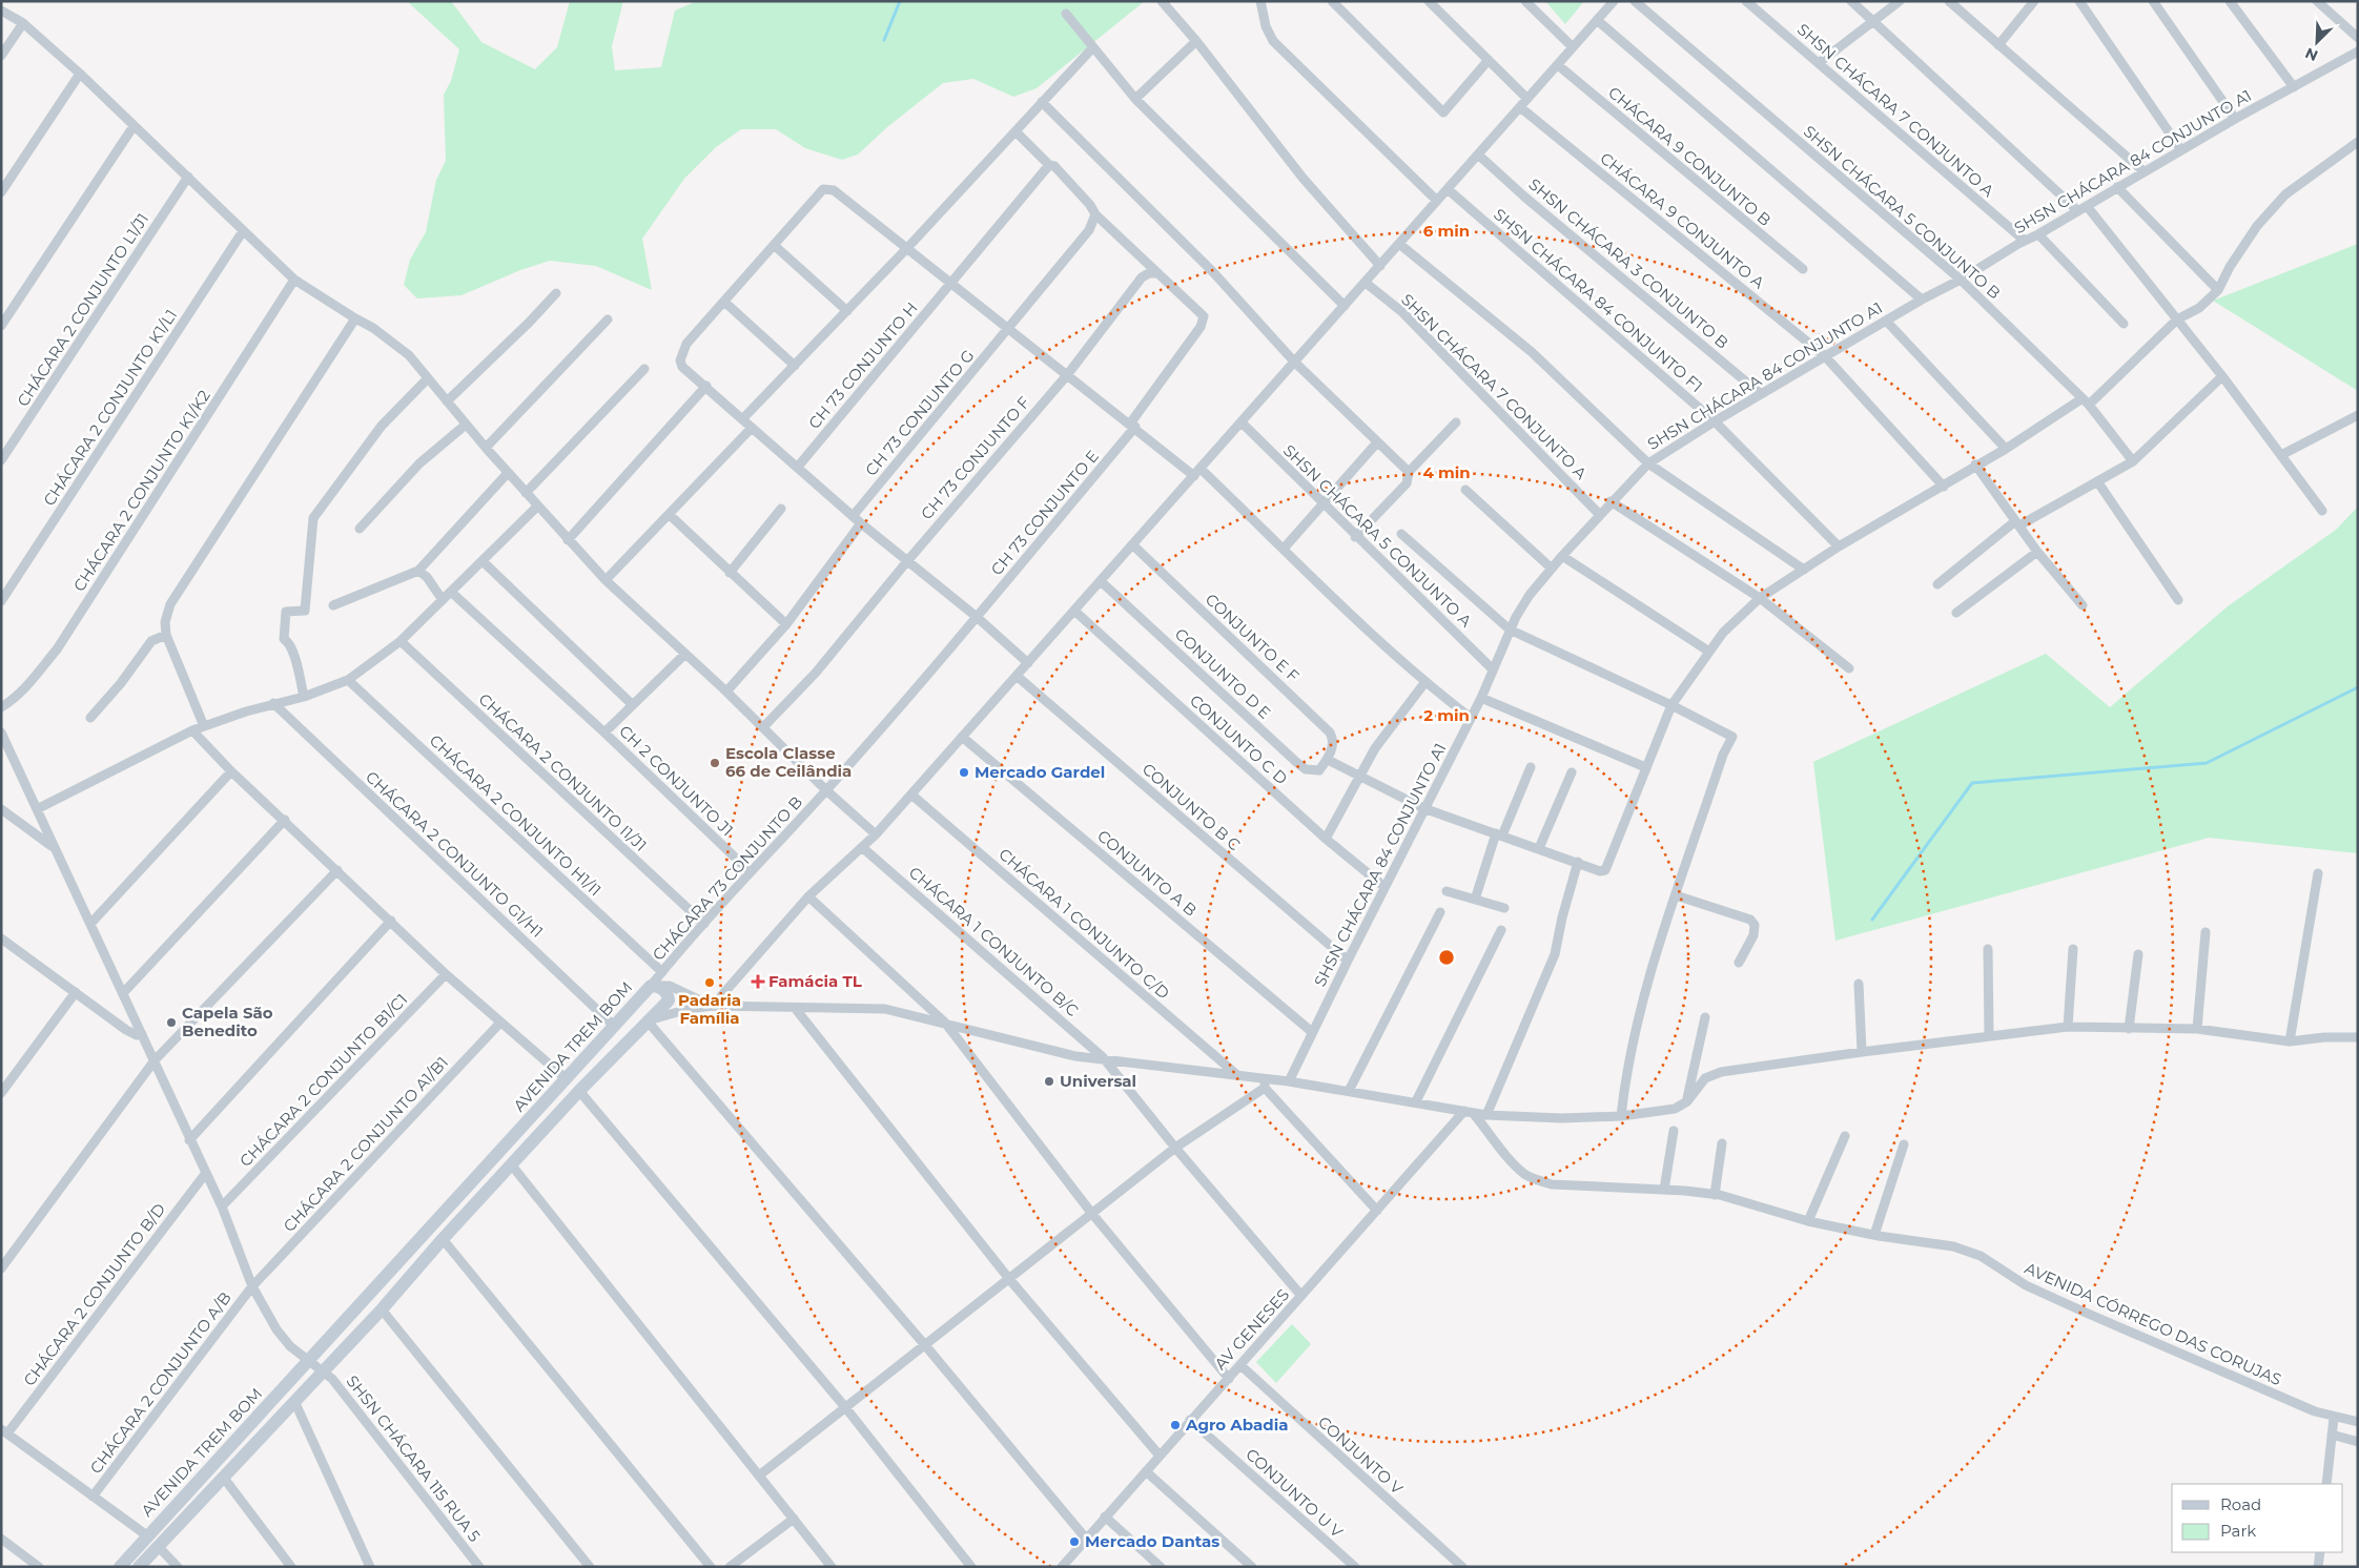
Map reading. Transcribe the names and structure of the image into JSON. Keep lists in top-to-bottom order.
{
  "streets": {
    "street": [
      "SHSN CHÁCARA 7 CONJUNTO A",
      "CHÁCARA 9 CONJUNTO B",
      "SHSN CHÁCARA 84 CONJUNTO A1",
      "SHSN CHÁCARA 5 CONJUNTO B",
      "CHÁCARA 9 CONJUNTO A",
      "SHSN CHÁCARA 3 CONJUNTO B",
      "SHSN CHÁCARA 84 CONJUNTO F1",
      "CHÁCARA 2 CONJUNTO L1/J1",
      "CH 73 CONJUNTO H",
      "CHÁCARA 2 CONJUNTO K1/L1",
      "CH 73 CONJUNTO G",
      "CH 73 CONJUNTO F",
      "CHÁCARA 2 CONJUNTO K1/K2",
      "CH 73 CONJUNTO E",
      "SHSN CHÁCARA 5 CONJUNTO A",
      "CONJUNTO E F",
      "CONJUNTO D E",
      "CONJUNTO C D",
      "CHÁCARA 2 CONJUNTO I1/J1",
      "CH 2 CONJUNTO J1",
      "CONJUNTO B C",
      "CHÁCARA 2 CONJUNTO H1/I1",
      "CHÁCARA 2 CONJUNTO G1/H1",
      "CONJUNTO A B",
      "CHÁCARA 73 CONJUNTO B",
      "CHÁCARA 1 CONJUNTO C/D",
      "CHÁCARA 1 CONJUNTO B/C",
      "AVENIDA TREM BOM",
      "CHÁCARA 2 CONJUNTO B1/C1",
      "CHÁCARA 2 CONJUNTO A1/B1",
      "CHÁCARA 2 CONJUNTO B/D",
      "AVENIDA CÓRREGO DAS CORUJAS",
      "AV GENESES",
      "CHÁCARA 2 CONJUNTO A/B",
      "CONJUNTO V",
      "SHSN CHÁCARA 115 RUA 5",
      "CONJUNTO U V"
    ]
  },
  "crossings": [
    ["SHSN CHÁCARA 7 CONJUNTO A", "SHSN CHÁCARA 84 CONJUNTO A1"],
    ["SHSN CHÁCARA 84 CONJUNTO A1", "SHSN CHÁCARA 5 CONJUNTO B"],
    ["SHSN CHÁCARA 84 CONJUNTO A1", "CHÁCARA 9 CONJUNTO A"],
    ["SHSN CHÁCARA 84 CONJUNTO A1", "SHSN CHÁCARA 3 CONJUNTO B"],
    ["SHSN CHÁCARA 84 CONJUNTO A1", "SHSN CHÁCARA 84 CONJUNTO F1"],
    ["SHSN CHÁCARA 84 CONJUNTO A1", "SHSN CHÁCARA 5 CONJUNTO A"],
    ["SHSN CHÁCARA 84 CONJUNTO A1", "CONJUNTO C D"],
    ["SHSN CHÁCARA 84 CONJUNTO A1", "CONJUNTO B C"],
    ["SHSN CHÁCARA 84 CONJUNTO A1", "CONJUNTO A B"],
    ["CH 73 CONJUNTO F", "CH 73 CONJUNTO E"],
    ["CH 73 CONJUNTO E", "CHÁCARA 73 CONJUNTO B"],
    ["CONJUNTO E F", "CONJUNTO D E"],
    ["CHÁCARA 2 CONJUNTO I1/J1", "CHÁCARA 73 CONJUNTO B"],
    ["CH 2 CONJUNTO J1", "CHÁCARA 73 CONJUNTO B"],
    ["CHÁCARA 2 CONJUNTO H1/I1", "CHÁCARA 73 CONJUNTO B"],
    ["CHÁCARA 2 CONJUNTO G1/H1", "AVENIDA TREM BOM"],
    ["CHÁCARA 73 CONJUNTO B", "AVENIDA TREM BOM"],
    ["CHÁCARA 1 CONJUNTO B/C", "AV GENESES"],
    ["AVENIDA TREM BOM", "SHSN CHÁCARA 115 RUA 5"],
    ["CHÁCARA 2 CONJUNTO A1/B1", "CHÁCARA 2 CONJUNTO A/B"],
    ["AVENIDA CÓRREGO DAS CORUJAS", "AV GENESES"],
    ["AV GENESES", "CONJUNTO V"],
    ["AV GENESES", "CONJUNTO U V"]
  ],
  "places": {
    "other": [
      "Escola Classe 66 de Ceilândia",
      "Mercado Gardel",
      "Padaria Família",
      "Capela São Benedito",
      "Universal",
      "Agro Abadia",
      "Mercado Dantas"
    ],
    "health": ["Famácia TL"]
  },
  "legend": ["Road", "Park"],
  "north": "bottom left",
  "rings": ["6 min", "4 min", "2 min"]
}
